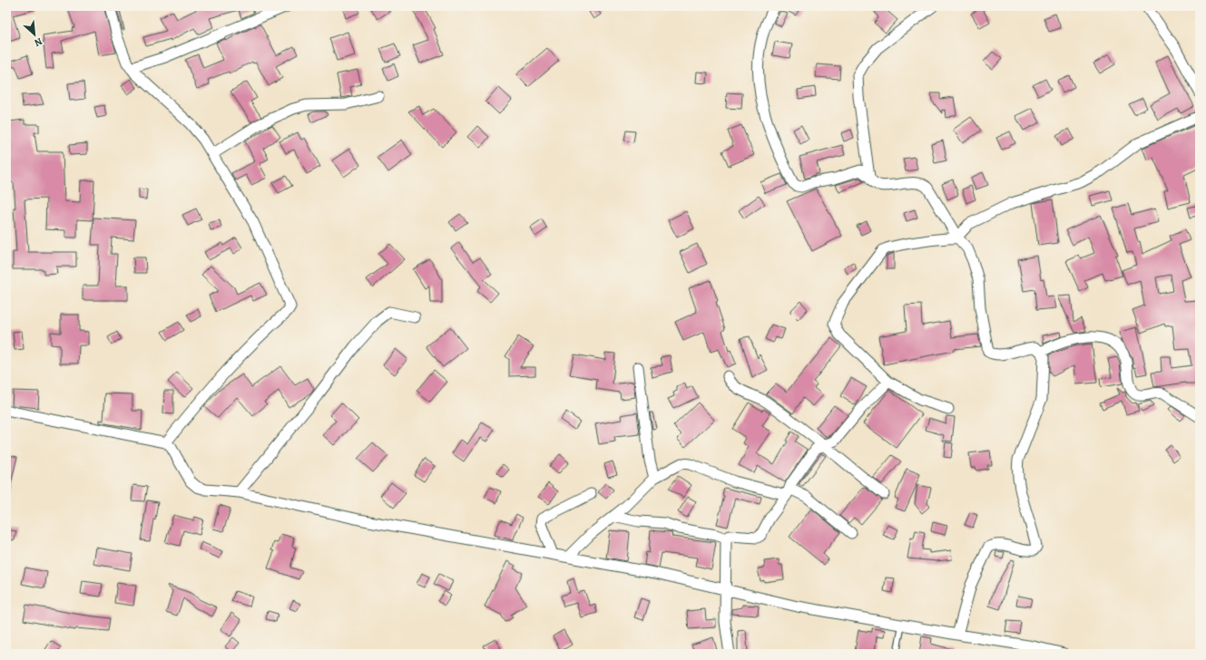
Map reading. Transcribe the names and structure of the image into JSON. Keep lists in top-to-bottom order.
{
  "north": "bottom right"
}
